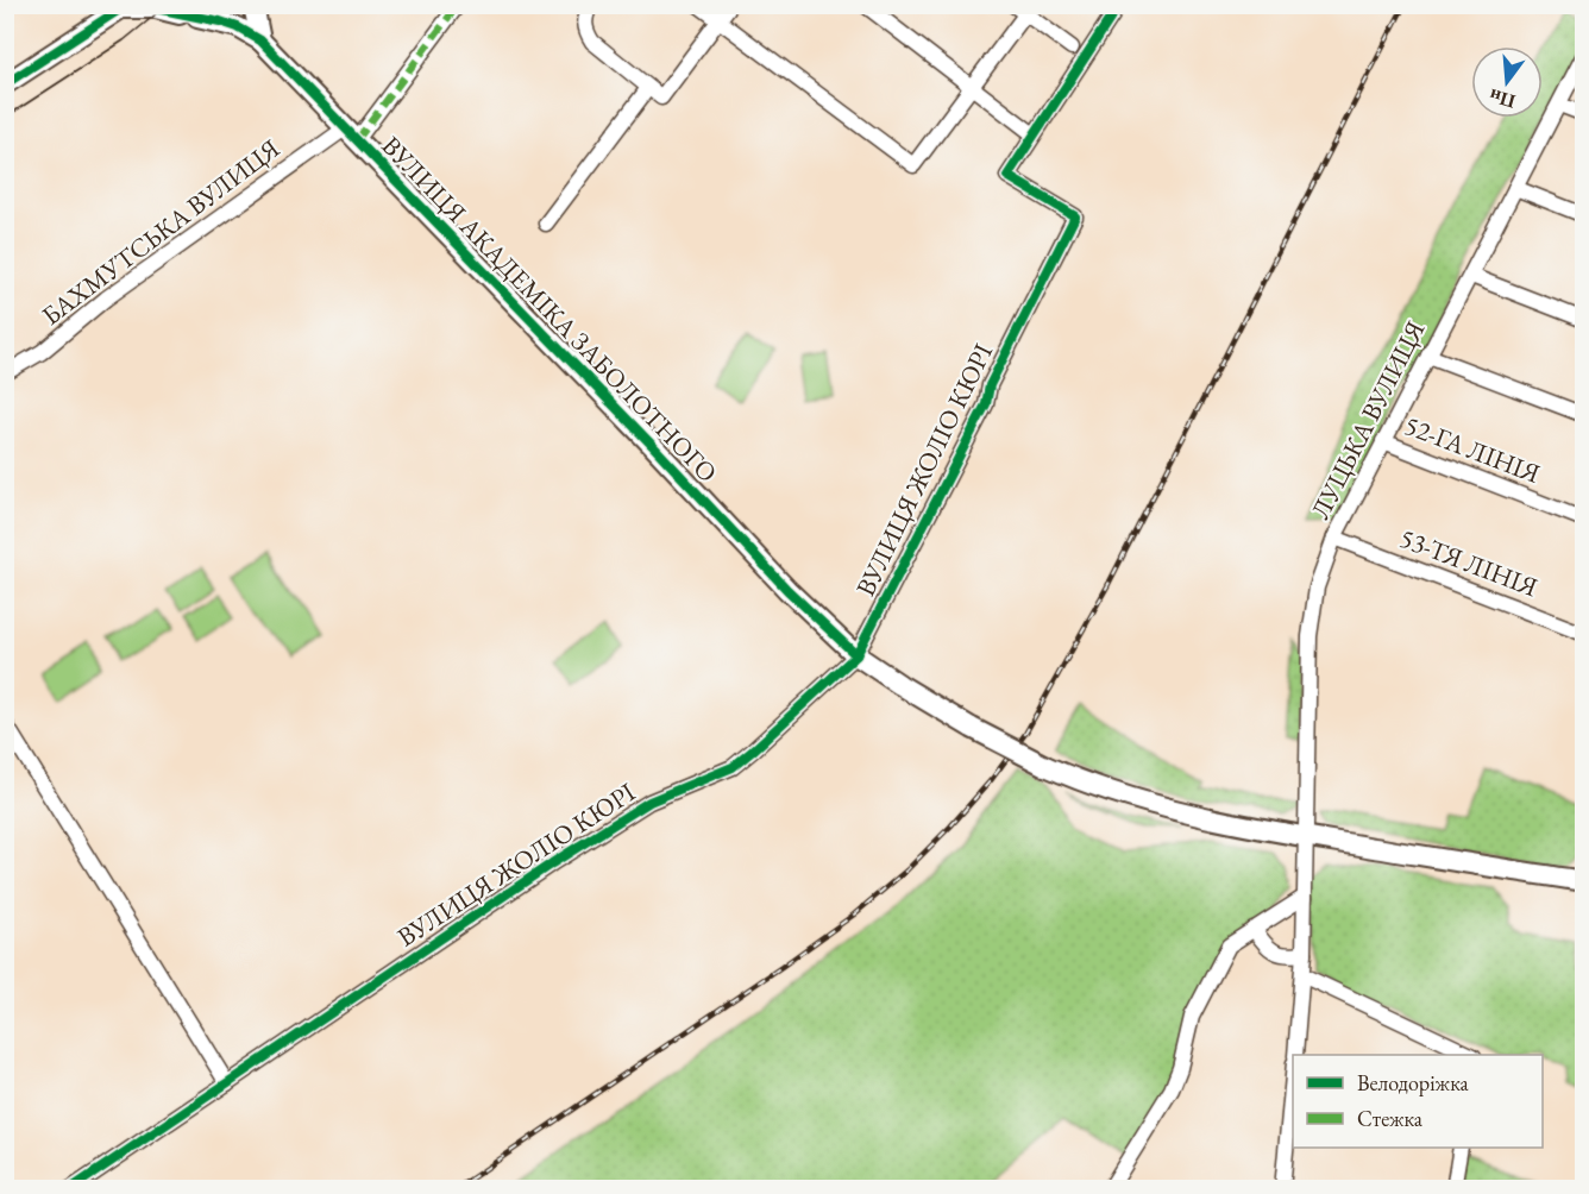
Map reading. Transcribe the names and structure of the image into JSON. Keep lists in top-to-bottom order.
{
  "streets": {
    "highway": ["ВУЛИЦЯ АКАДЕМІКА ЗАБОЛОТНОГО"],
    "street": [
      "БАХМУТСЬКА ВУЛИЦЯ",
      "ЛУЦЬКА ВУЛИЦЯ",
      "52-ГА ЛІНІЯ",
      "ВУЛИЦЯ ЖОЛІО КЮРІ",
      "53-ТЯ ЛІНІЯ"
    ]
  },
  "crossings": [
    ["БАХМУТСЬКА ВУЛИЦЯ", "ВУЛИЦЯ АКАДЕМІКА ЗАБОЛОТНОГО"],
    ["ВУЛИЦЯ АКАДЕМІКА ЗАБОЛОТНОГО", "ЛУЦЬКА ВУЛИЦЯ"],
    ["ВУЛИЦЯ АКАДЕМІКА ЗАБОЛОТНОГО", "ВУЛИЦЯ ЖОЛІО КЮРІ"],
    ["ЛУЦЬКА ВУЛИЦЯ", "52-ГА ЛІНІЯ"],
    ["ЛУЦЬКА ВУЛИЦЯ", "53-ТЯ ЛІНІЯ"]
  ],
  "legend": ["Велодоріжка", "Стежка"],
  "north": "bottom"
}
